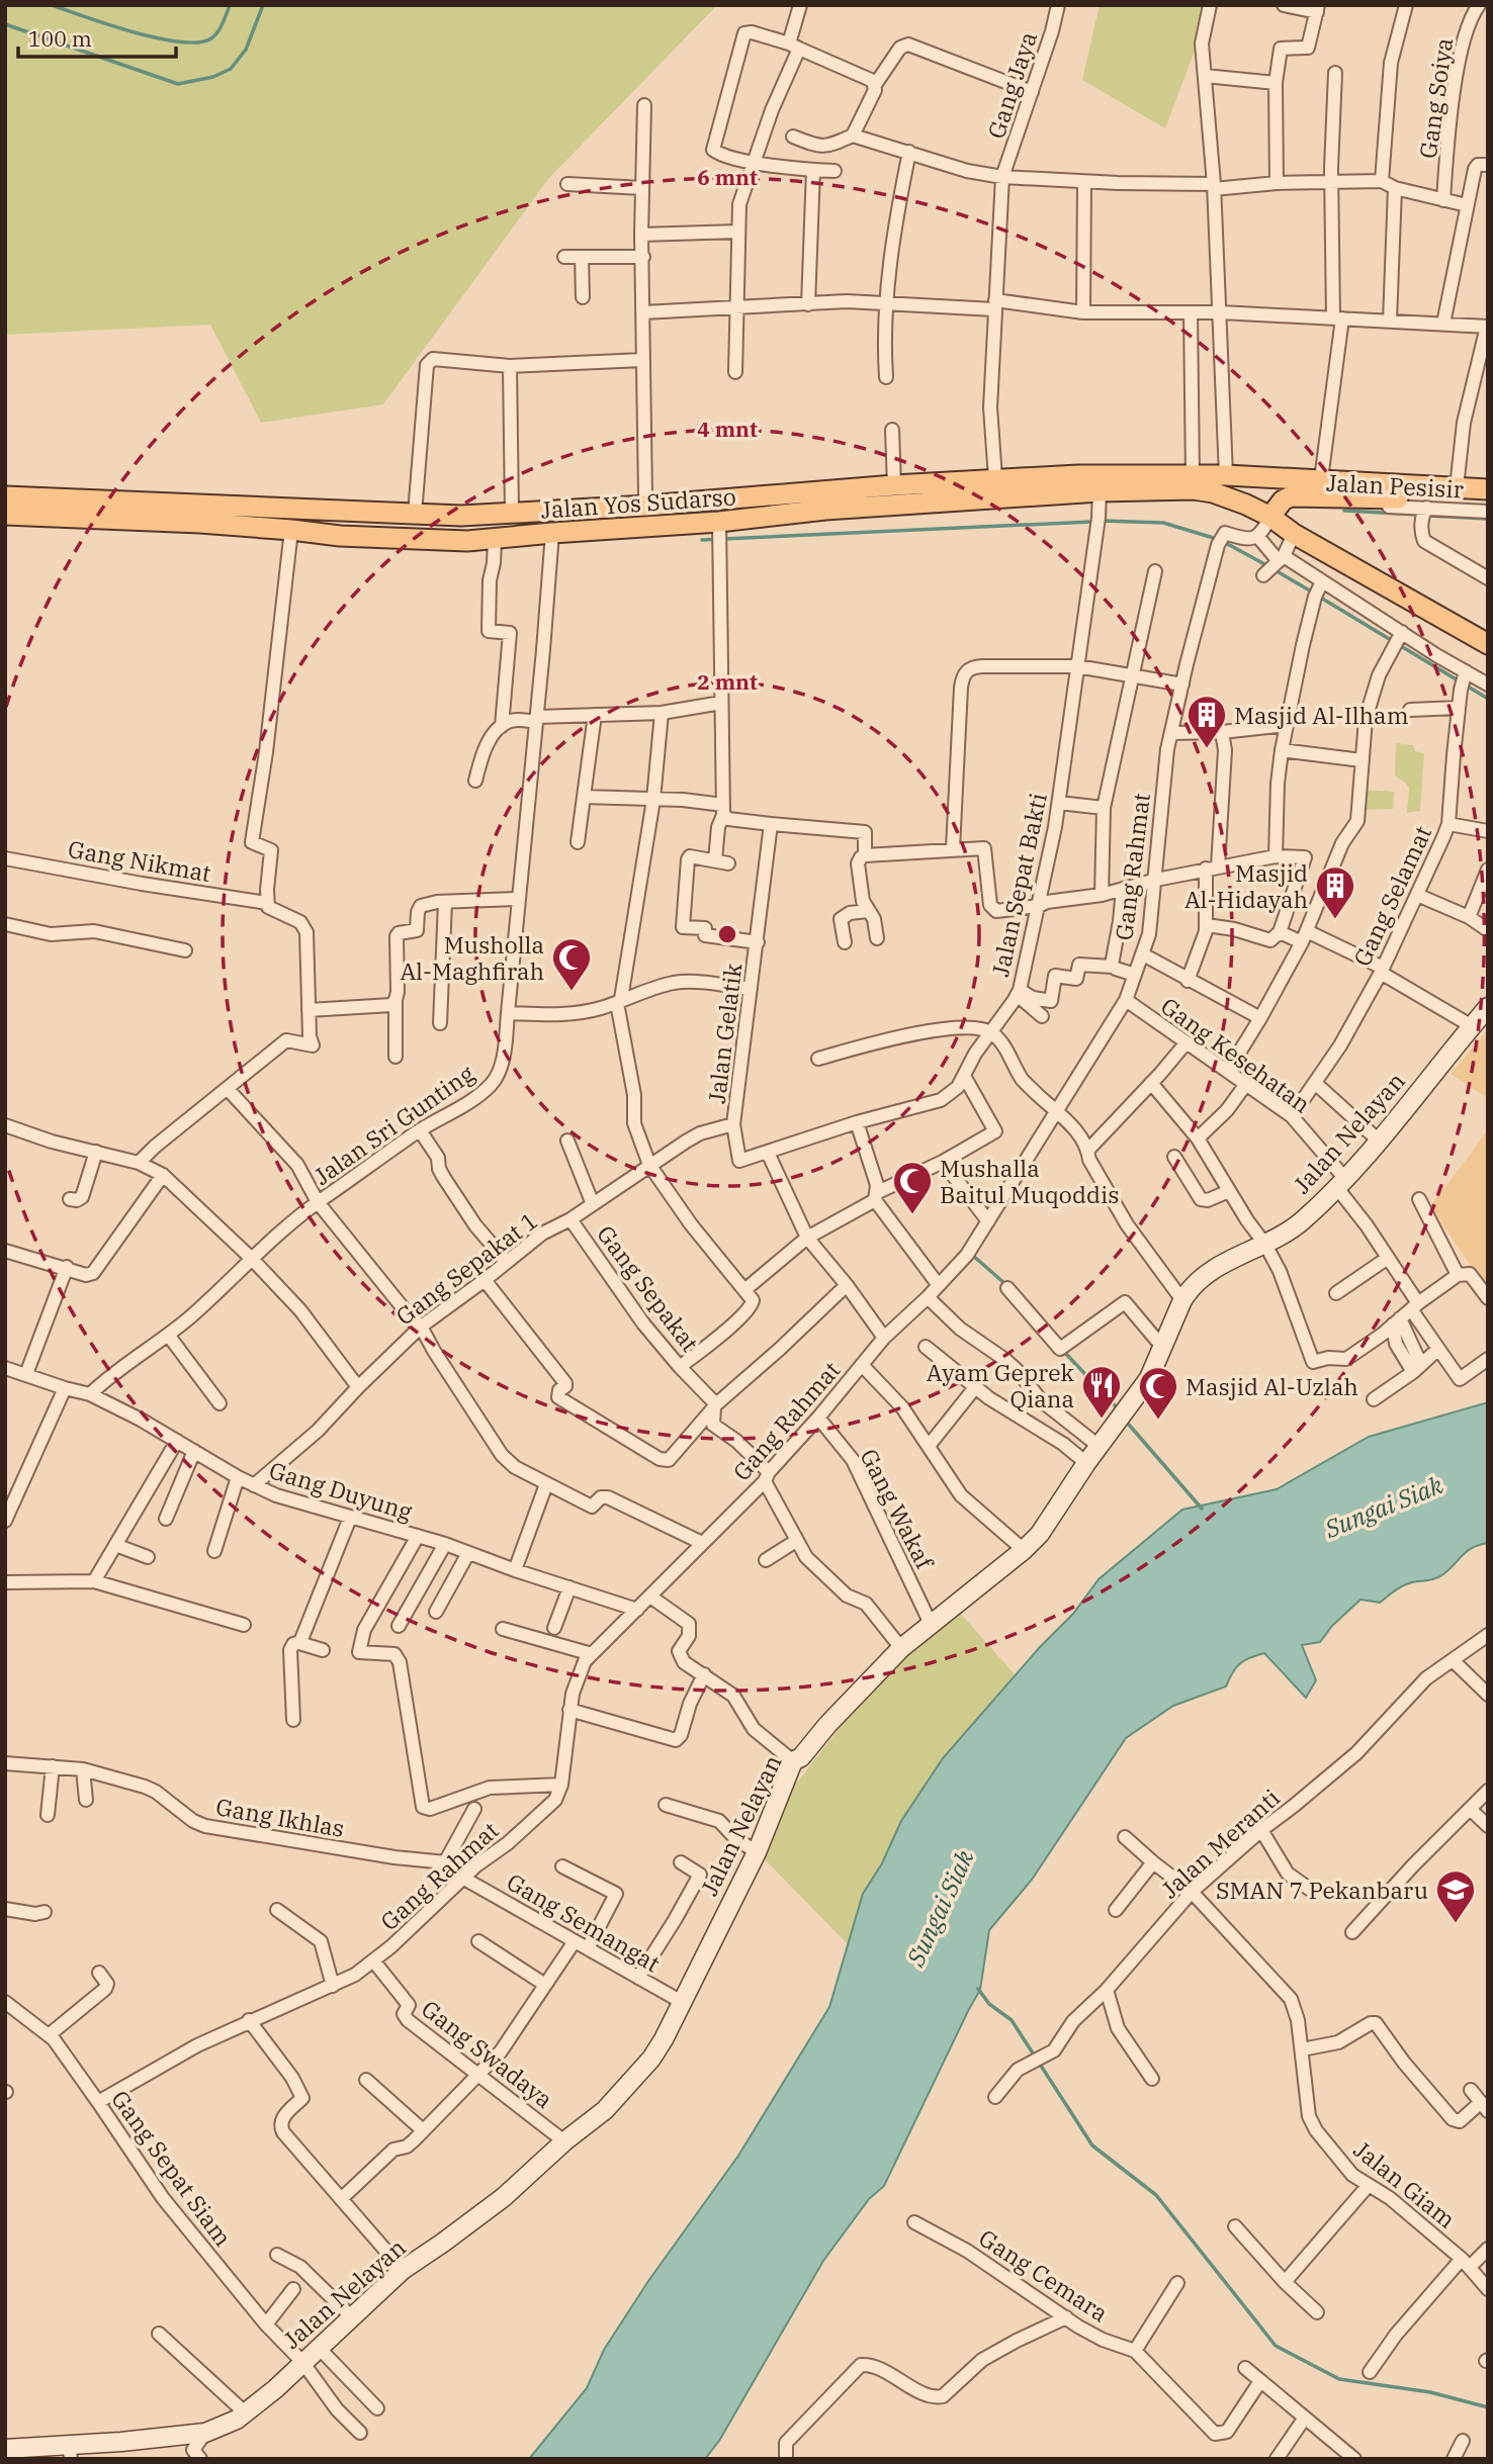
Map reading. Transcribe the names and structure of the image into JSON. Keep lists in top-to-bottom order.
{
  "streets": {
    "main road": ["Jalan Yos Sudarso", "Jalan Nelayan"],
    "street": [
      "Gang Jaya",
      "Gang Soiya",
      "Jalan Pesisir",
      "Gang Nikmat",
      "Gang Rahmat",
      "Jalan Sepat Bakti",
      "Gang Selamat",
      "Jalan Gelatik",
      "Gang Kesehatan",
      "Jalan Sri Gunting",
      "Gang Sepakat 1",
      "Gang Sepakat",
      "Gang Duyung",
      "Gang Wakaf",
      "Gang Ikhlas",
      "Jalan Meranti",
      "Gang Semangat",
      "Gang Swadaya",
      "Gang Sepat Siam",
      "Jalan Giam",
      "Gang Cemara"
    ]
  },
  "crossings": [
    ["Gang Jaya", "Jalan Yos Sudarso"],
    ["Jalan Pesisir", "Jalan Yos Sudarso"],
    ["Jalan Yos Sudarso", "Jalan Sepat Bakti"],
    ["Jalan Yos Sudarso", "Jalan Sri Gunting"],
    ["Gang Rahmat", "Gang Kesehatan"],
    ["Gang Rahmat", "Gang Sepakat"],
    ["Gang Rahmat", "Gang Duyung"],
    ["Gang Rahmat", "Gang Wakaf"],
    ["Gang Rahmat", "Gang Ikhlas"],
    ["Gang Rahmat", "Gang Semangat"],
    ["Gang Rahmat", "Gang Swadaya"],
    ["Gang Rahmat", "Gang Sepat Siam"],
    ["Jalan Sepat Bakti", "Jalan Gelatik"],
    ["Jalan Sepat Bakti", "Gang Sepakat 1"],
    ["Gang Selamat", "Gang Kesehatan"],
    ["Jalan Gelatik", "Gang Sepakat 1"],
    ["Gang Kesehatan", "Jalan Nelayan"],
    ["Jalan Sri Gunting", "Gang Duyung"],
    ["Jalan Nelayan", "Gang Sepakat"],
    ["Jalan Nelayan", "Gang Wakaf"],
    ["Jalan Nelayan", "Gang Semangat"],
    ["Jalan Nelayan", "Gang Swadaya"],
    ["Jalan Nelayan", "Gang Sepat Siam"],
    ["Gang Sepakat 1", "Gang Sepakat"],
    ["Gang Sepakat 1", "Gang Duyung"],
    ["Jalan Meranti", "Jalan Giam"]
  ],
  "water": ["Sungai Siak"],
  "places": {
    "building": ["Masjid Al-Ilham", "Masjid Al-Hidayah"],
    "mosque": ["Musholla Al-Maghfirah", "Mushalla Baitul Muqoddis", "Masjid Al-Uzlah"],
    "restaurant": ["Ayam Geprek Qiana"],
    "school or university": ["SMAN 7 Pekanbaru"]
  },
  "scale_bar": "100 m",
  "rings": ["6 mnt", "4 mnt", "2 mnt"]
}
